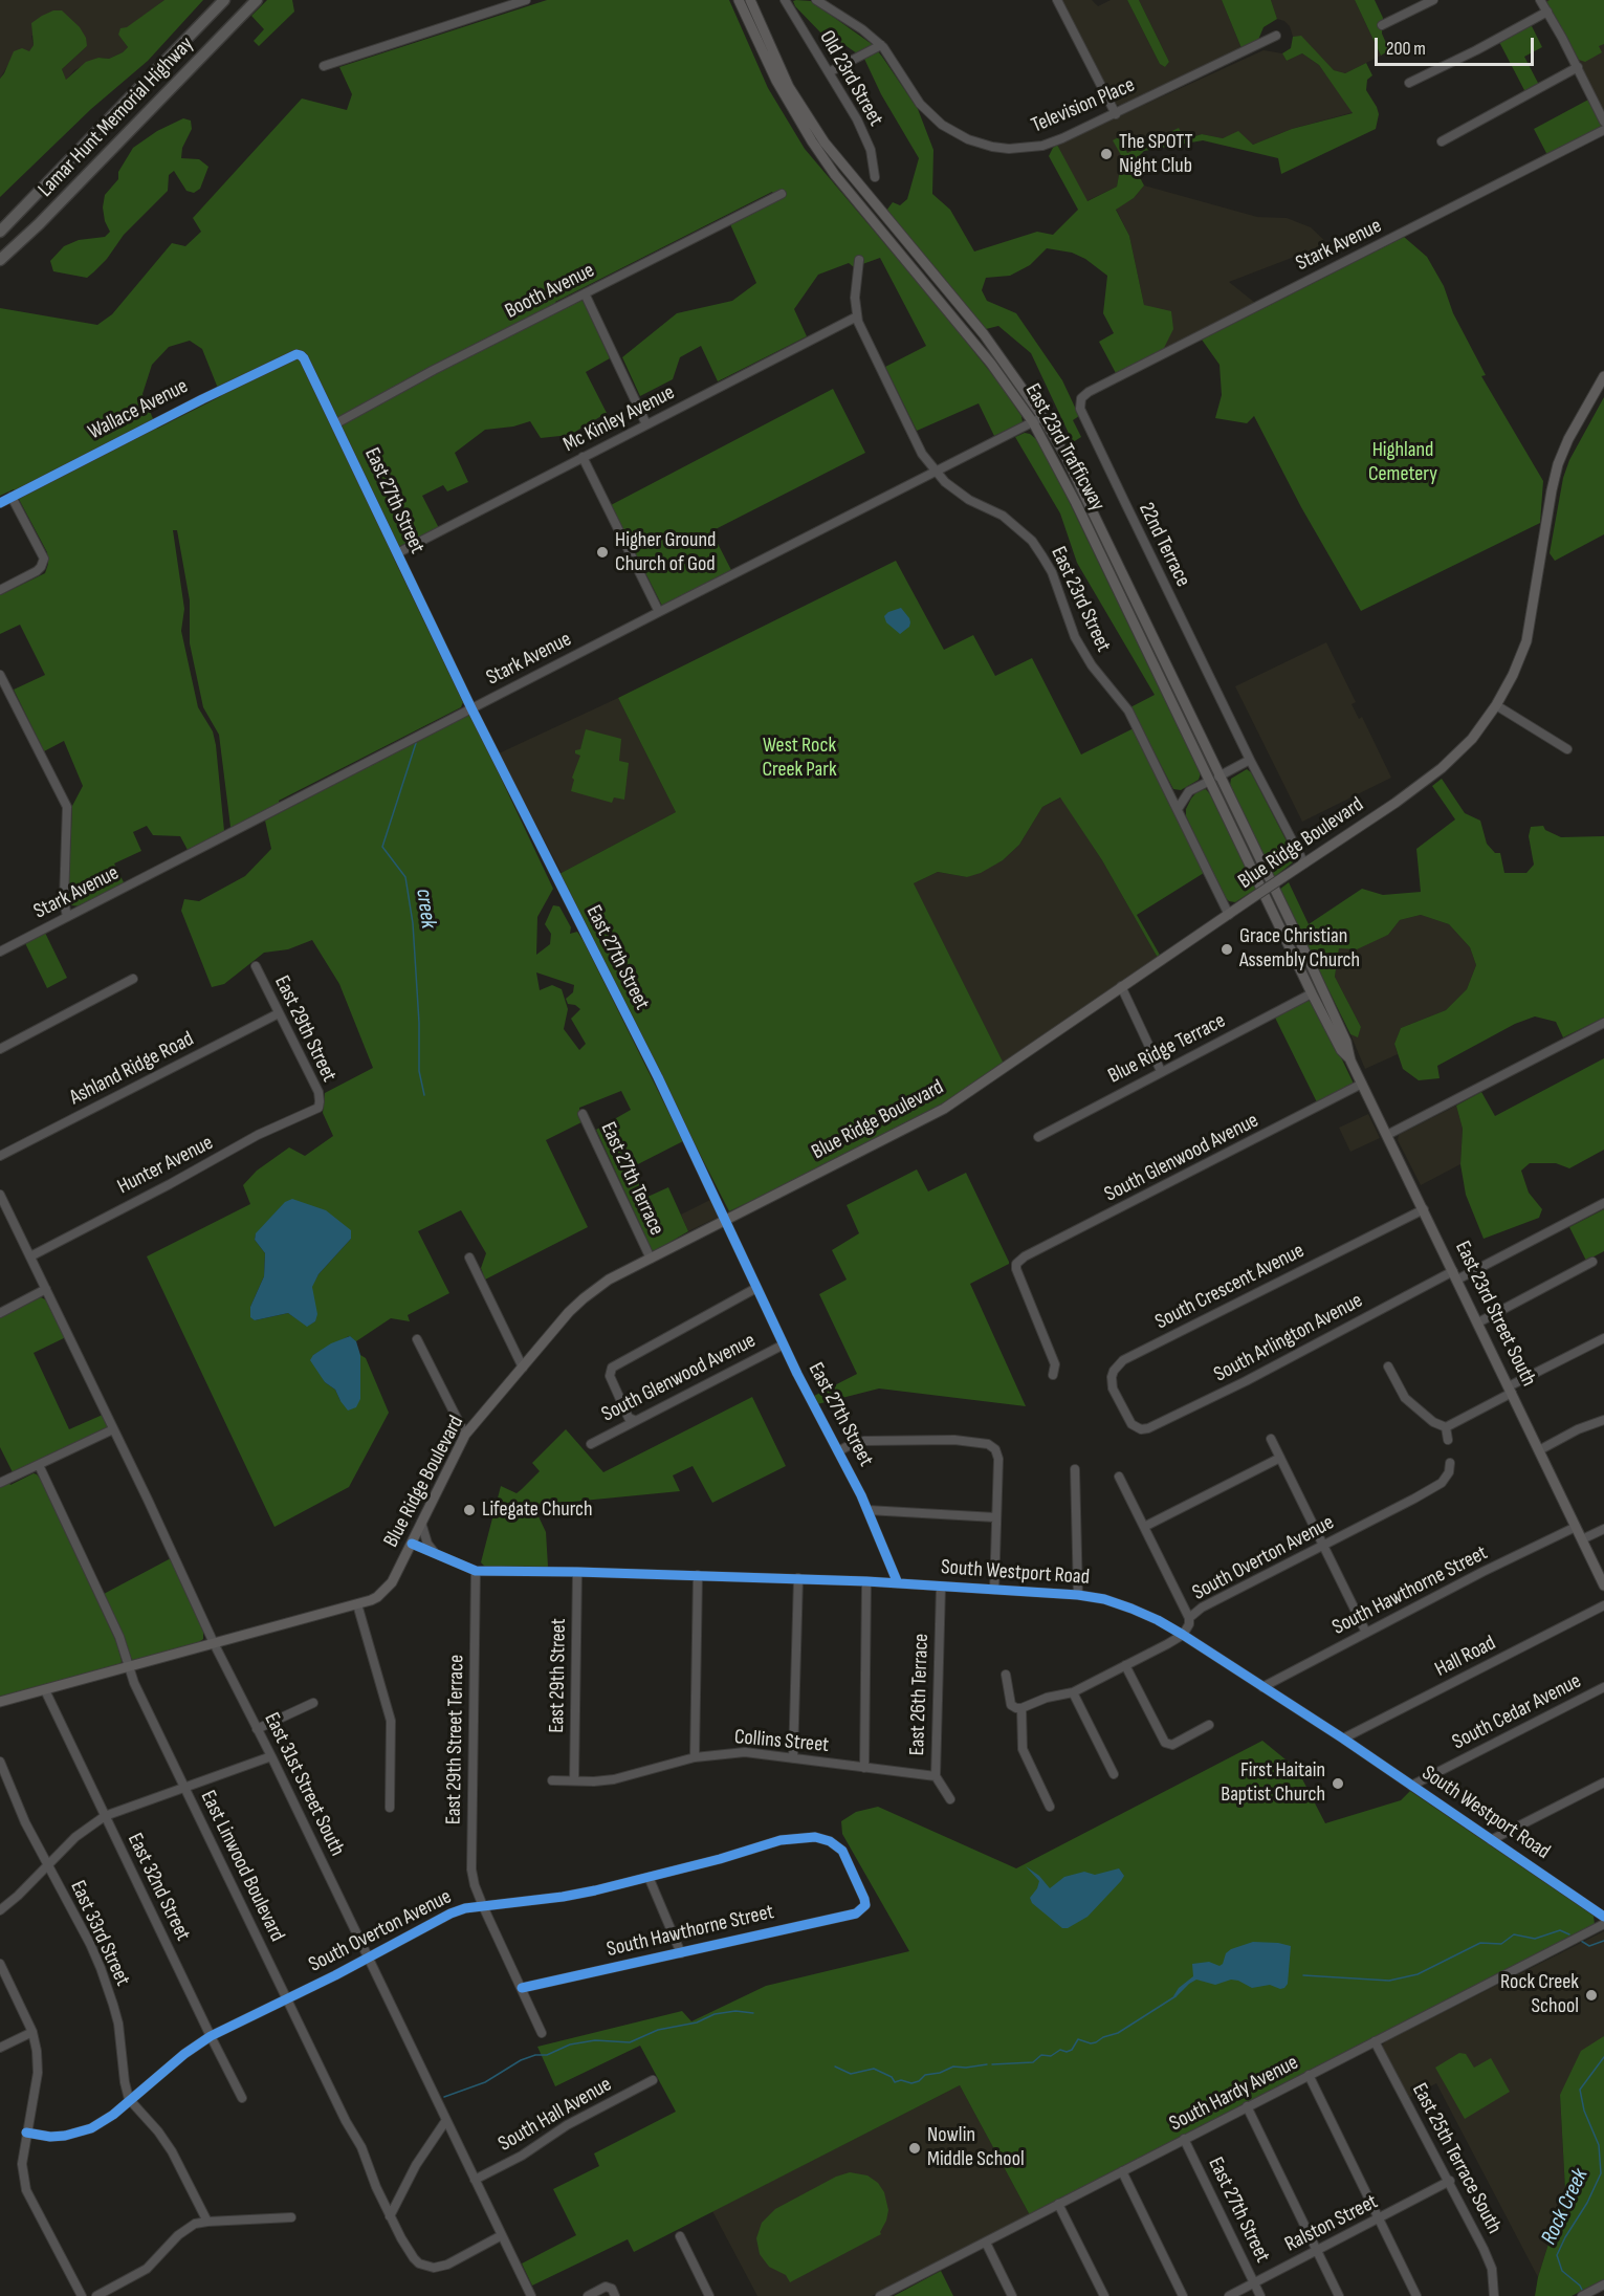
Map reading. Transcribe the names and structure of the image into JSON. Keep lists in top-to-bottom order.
{
  "streets": {
    "highway": ["Lamar Hunt Memorial Highway"],
    "main road": ["East 23rd Trafficway", "Blue Ridge Boulevard", "East 23rd Street South"],
    "street": [
      "Old 23rd Street",
      "Television Place",
      "Stark Avenue",
      "Booth Avenue",
      "Wallace Avenue",
      "Mc Kinley Avenue",
      "East 27th Street",
      "22nd Terrace",
      "East 23rd Street",
      "East 29th Street",
      "Blue Ridge Terrace",
      "Ashland Ridge Road",
      "South Glenwood Avenue",
      "Hunter Avenue",
      "East 27th Terrace",
      "South Crescent Avenue",
      "South Arlington Avenue",
      "South Overton Avenue",
      "South Westport Road",
      "South Hawthorne Street",
      "Hall Road",
      "East 26th Terrace",
      "South Cedar Avenue",
      "East 29th Street Terrace",
      "Collins Street",
      "East 31st Street South",
      "East Linwood Boulevard",
      "East 32nd Street",
      "East 33rd Street",
      "South Hardy Avenue",
      "South Hall Avenue",
      "East 25th Terrace South",
      "Ralston Street"
    ]
  },
  "crossings": [
    ["Stark Avenue", "East 23rd Trafficway"],
    ["Stark Avenue", "East 27th Street"],
    ["Stark Avenue", "22nd Terrace"],
    ["Stark Avenue", "East 23rd Street"],
    ["Booth Avenue", "East 27th Street"],
    ["Wallace Avenue", "East 27th Street"],
    ["Mc Kinley Avenue", "East 27th Street"],
    ["Mc Kinley Avenue", "East 23rd Street"],
    ["East 23rd Trafficway", "East 23rd Street South"],
    ["East 27th Street", "Blue Ridge Boulevard"],
    ["East 27th Street", "South Glenwood Avenue"],
    ["East 27th Street", "South Westport Road"],
    ["East 27th Street", "South Hardy Avenue"],
    ["East 27th Street", "Ralston Street"],
    ["East 23rd Street", "Blue Ridge Boulevard"],
    ["Blue Ridge Boulevard", "East 27th Terrace"],
    ["Blue Ridge Boulevard", "South Westport Road"],
    ["Blue Ridge Boulevard", "East 31st Street South"],
    ["Blue Ridge Boulevard", "East Linwood Boulevard"],
    ["Blue Ridge Boulevard", "East 32nd Street"],
    ["East 29th Street", "Ashland Ridge Road"],
    ["East 29th Street", "Hunter Avenue"],
    ["East 29th Street", "South Westport Road"],
    ["East 29th Street", "Collins Street"],
    ["Blue Ridge Terrace", "East 23rd Street South"],
    ["South Glenwood Avenue", "East 23rd Street South"],
    ["Hunter Avenue", "East 31st Street South"],
    ["South Crescent Avenue", "East 23rd Street South"],
    ["South Crescent Avenue", "South Arlington Avenue"],
    ["East 23rd Street South", "South Arlington Avenue"],
    ["East 23rd Street South", "South Hawthorne Street"],
    ["South Overton Avenue", "South Westport Road"],
    ["South Overton Avenue", "South Hawthorne Street"],
    ["South Overton Avenue", "East 29th Street Terrace"],
    ["South Overton Avenue", "East 31st Street South"],
    ["South Overton Avenue", "East Linwood Boulevard"],
    ["South Overton Avenue", "East 32nd Street"],
    ["South Overton Avenue", "East 33rd Street"],
    ["South Westport Road", "South Hawthorne Street"],
    ["South Westport Road", "Hall Road"],
    ["South Westport Road", "East 26th Terrace"],
    ["South Westport Road", "South Cedar Avenue"],
    ["South Westport Road", "East 29th Street Terrace"],
    ["South Hawthorne Street", "East 29th Street Terrace"],
    ["East 26th Terrace", "Collins Street"],
    ["East 31st Street South", "East Linwood Boulevard"],
    ["East 31st Street South", "South Hall Avenue"],
    ["South Hardy Avenue", "East 25th Terrace South"],
    ["East 25th Terrace South", "Ralston Street"]
  ],
  "water": ["creek", "Rock Creek"],
  "parks": ["Highland Cemetery", "West Rock Creek Park"],
  "places": [
    "The SPOTT Night Club",
    "Higher Ground Church of God",
    "Grace Christian Assembly Church",
    "Lifegate Church",
    "First Haitain Baptist Church",
    "Rock Creek School",
    "Nowlin Middle School"
  ],
  "scale_bar": "200 m"
}
